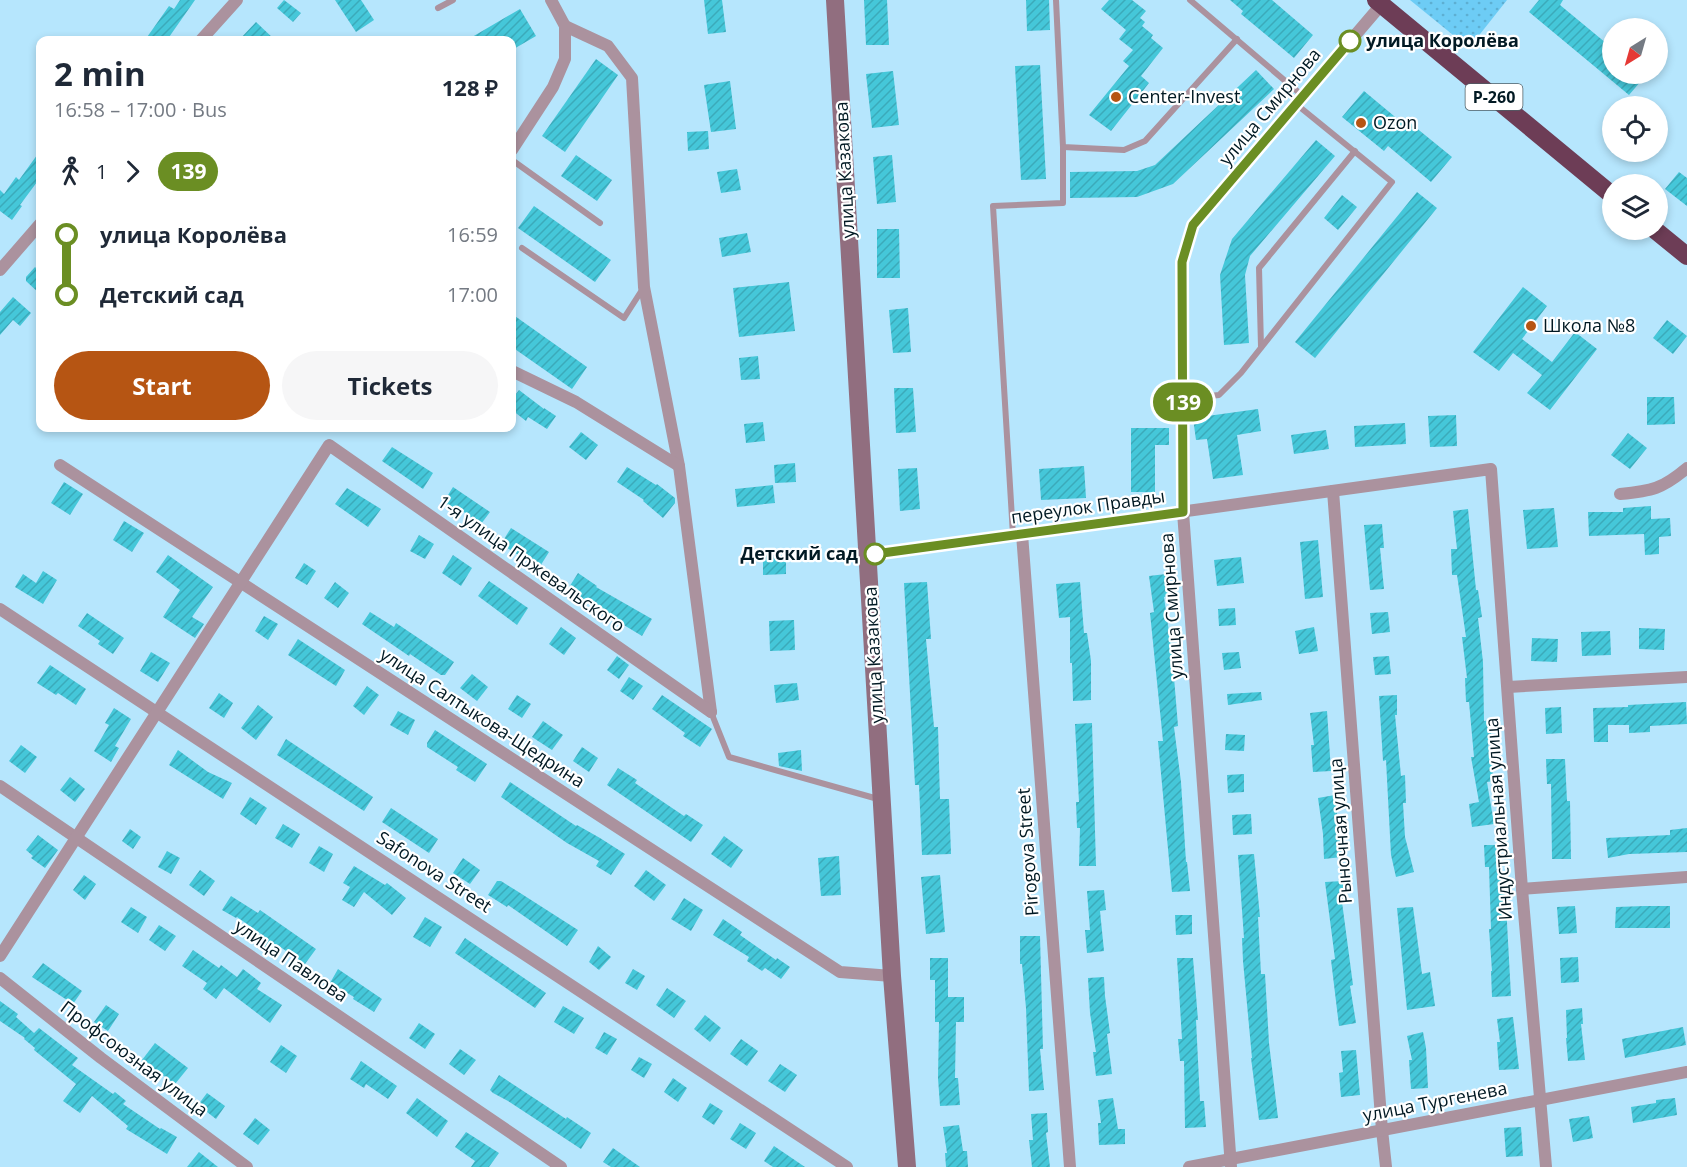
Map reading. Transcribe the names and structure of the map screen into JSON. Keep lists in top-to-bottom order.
{
  "streets": {
    "highway": ["Р-260"],
    "main road": ["улица Казакова"],
    "street": [
      "улица Смирнова",
      "переулок Правды",
      "1-я улица Пржевальского",
      "улица Салтыкова-Щедрина",
      "Индустриальная улица",
      "Рыночная улица",
      "Pirogova Street",
      "Safonova Street",
      "улица Павлова",
      "Профсоюзная улица",
      "улица Тургенева"
    ]
  },
  "crossings": [
    ["Р-260", "улица Смирнова"],
    ["улица Смирнова", "переулок Правды"],
    ["улица Смирнова", "улица Тургенева"],
    ["улица Казакова", "переулок Правды"],
    ["улица Казакова", "улица Салтыкова-Щедрина"],
    ["переулок Правды", "Индустриальная улица"],
    ["переулок Правды", "Рыночная улица"],
    ["переулок Правды", "Pirogova Street"],
    ["1-я улица Пржевальского", "улица Салтыкова-Щедрина"],
    ["Индустриальная улица", "улица Тургенева"],
    ["Рыночная улица", "улица Тургенева"]
  ],
  "places": [
    "улица Королёва",
    "Center-Invest",
    "Ozon",
    "Школа №8",
    "Детский сад"
  ],
  "lines": ["bus line 139"],
  "north": "bottom left",
  "page": {
    "on_map": "139",
    "heading": ["2 min", "16:58 – 17:00 · Bus", "128 ₽"],
    "legs": ["1", "139"],
    "list": [
      {
        "name": "улица Королёва",
        "value": "16:59"
      },
      {
        "name": "Детский сад",
        "value": "17:00"
      }
    ],
    "buttons": ["Start", "Tickets"]
  }
}
